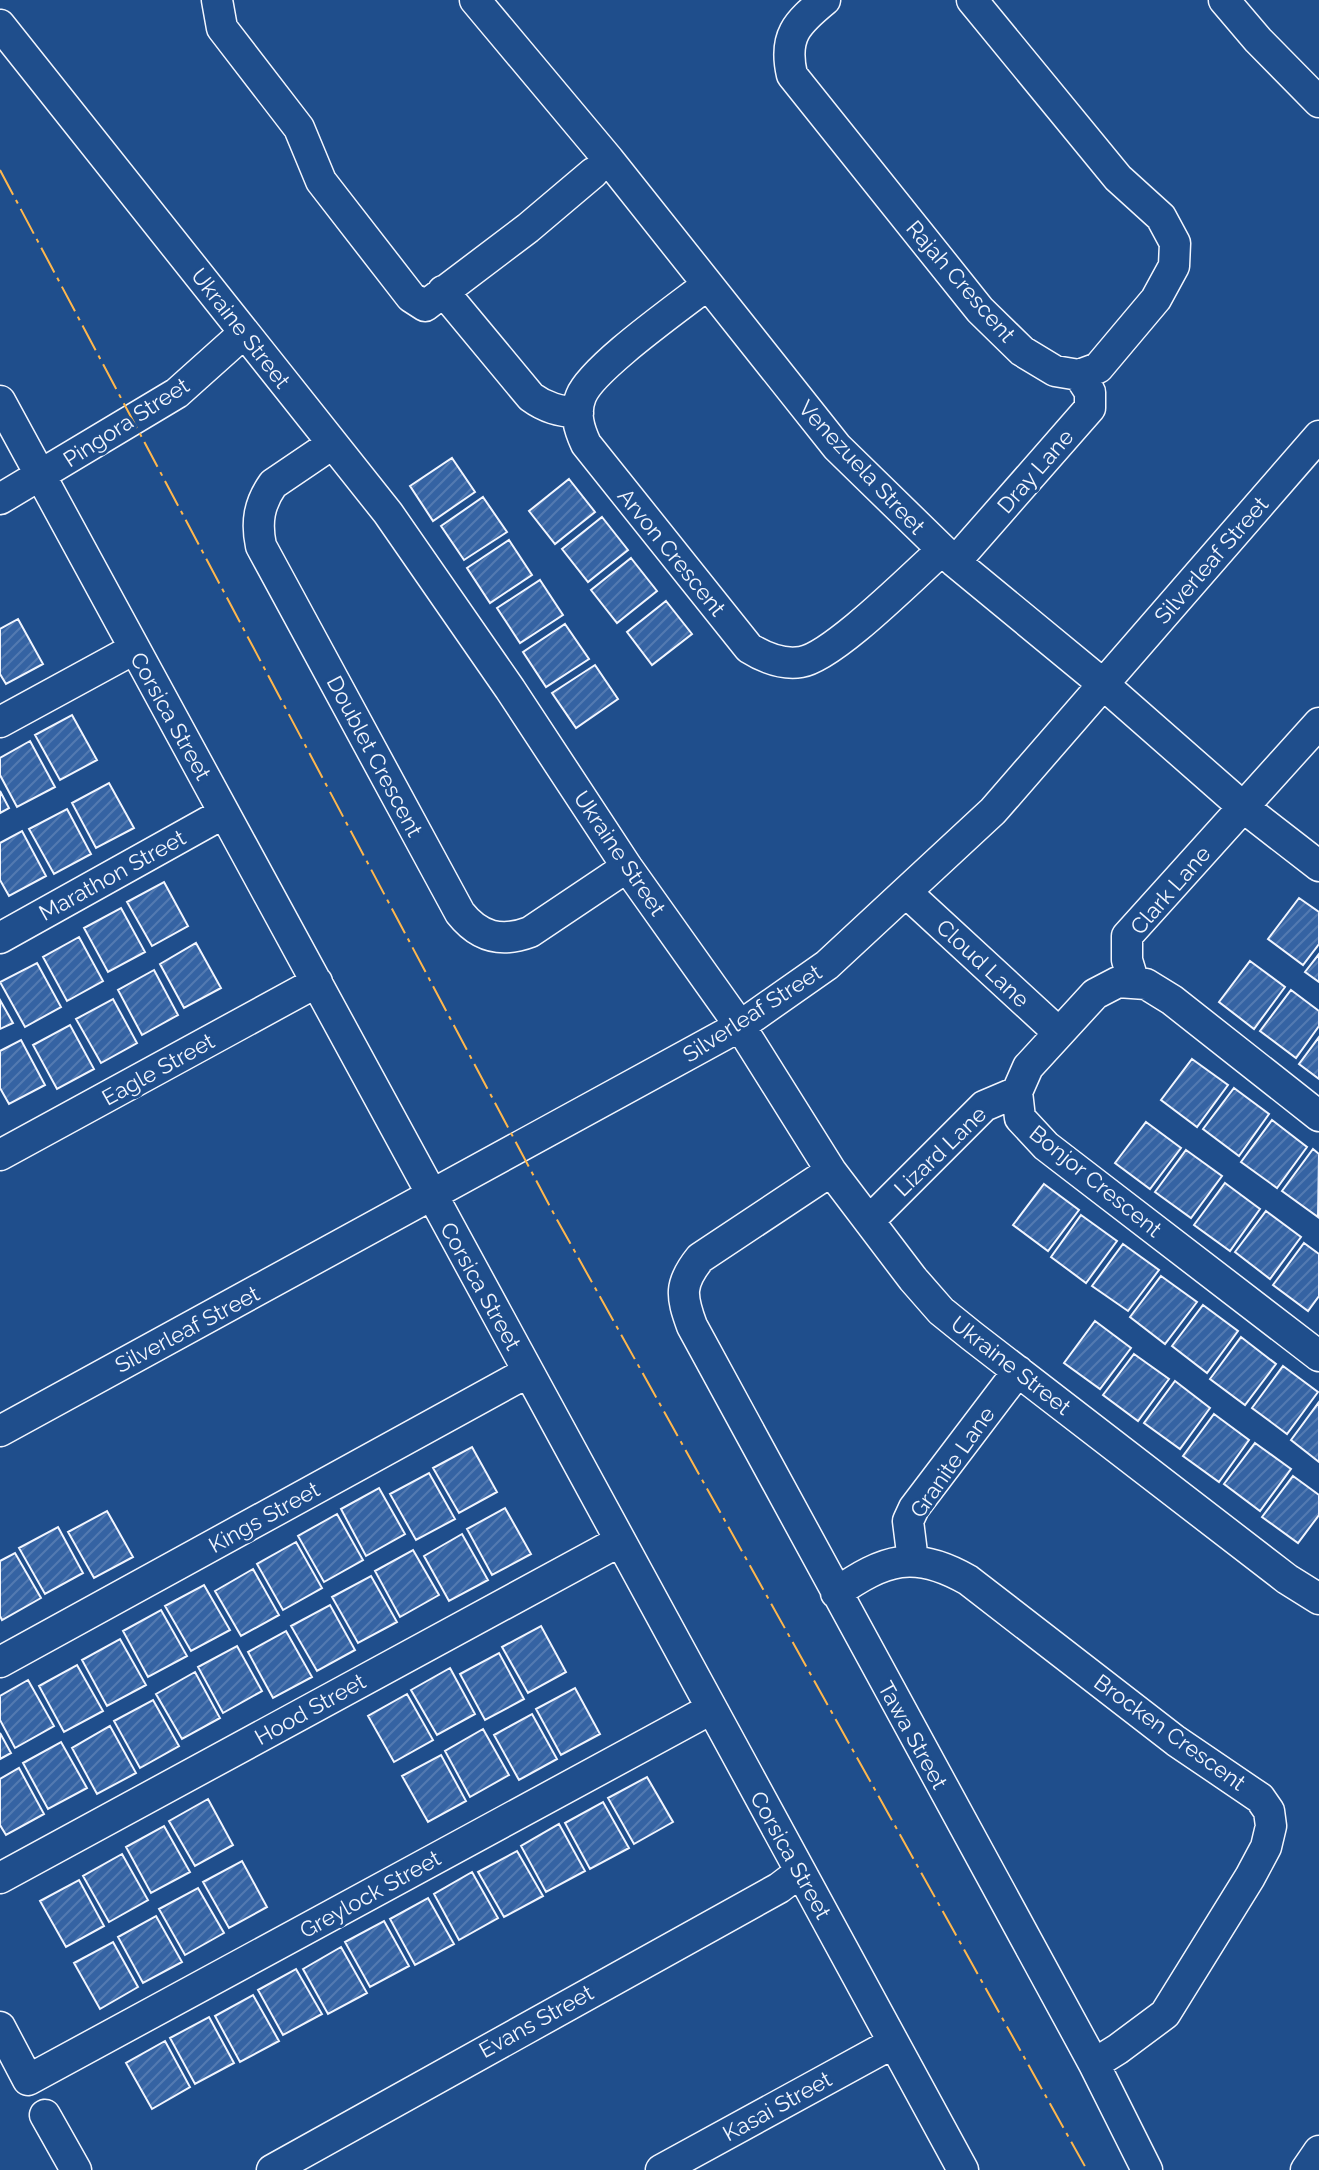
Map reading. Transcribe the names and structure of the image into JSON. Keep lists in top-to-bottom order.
{
  "streets": {
    "street": [
      "Rajah Crescent",
      "Ukraine Street",
      "Pingora Street",
      "Venezuela Street",
      "Dray Lane",
      "Arvon Crescent",
      "Silverleaf Street",
      "Corsica Street",
      "Doublet Crescent",
      "Marathon Street",
      "Clark Lane",
      "Cloud Lane",
      "Eagle Street",
      "Lizard Lane",
      "Bonjor Crescent",
      "Granite Lane",
      "Kings Street",
      "Hood Street",
      "Brocken Crescent",
      "Tawa Street",
      "Greylock Street",
      "Evans Street",
      "Kasai Street"
    ]
  },
  "crossings": [
    ["Rajah Crescent", "Dray Lane"],
    ["Ukraine Street", "Pingora Street"],
    ["Ukraine Street", "Silverleaf Street"],
    ["Ukraine Street", "Doublet Crescent"],
    ["Ukraine Street", "Lizard Lane"],
    ["Ukraine Street", "Granite Lane"],
    ["Ukraine Street", "Tawa Street"],
    ["Pingora Street", "Corsica Street"],
    ["Venezuela Street", "Dray Lane"],
    ["Venezuela Street", "Arvon Crescent"],
    ["Venezuela Street", "Silverleaf Street"],
    ["Venezuela Street", "Clark Lane"],
    ["Dray Lane", "Arvon Crescent"],
    ["Silverleaf Street", "Corsica Street"],
    ["Silverleaf Street", "Cloud Lane"],
    ["Corsica Street", "Marathon Street"],
    ["Corsica Street", "Eagle Street"],
    ["Corsica Street", "Kings Street"],
    ["Corsica Street", "Hood Street"],
    ["Corsica Street", "Greylock Street"],
    ["Corsica Street", "Evans Street"],
    ["Corsica Street", "Kasai Street"],
    ["Lizard Lane", "Bonjor Crescent"],
    ["Granite Lane", "Brocken Crescent"],
    ["Brocken Crescent", "Tawa Street"]
  ]
}
